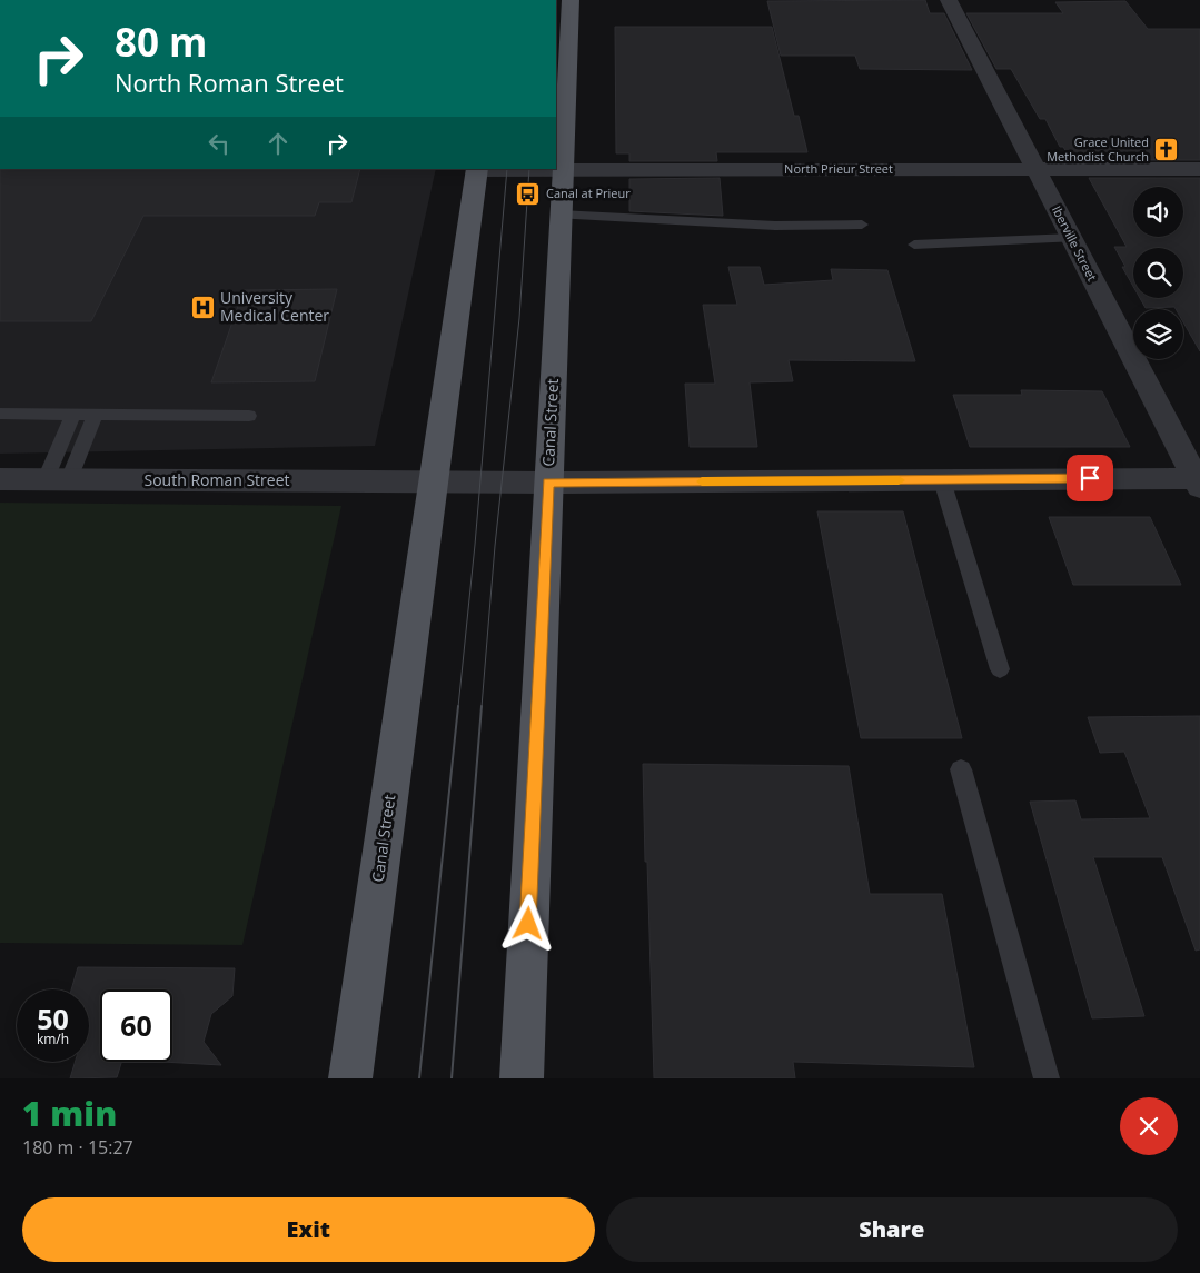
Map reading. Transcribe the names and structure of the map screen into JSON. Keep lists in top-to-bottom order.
{
  "streets": {
    "main road": ["Canal Street"],
    "street": ["North Prieur Street", "Iberville Street", "South Roman Street"]
  },
  "crossings": [
    ["North Prieur Street", "Iberville Street"],
    ["North Prieur Street", "Canal Street"],
    ["Iberville Street", "South Roman Street"],
    ["Canal Street", "South Roman Street"]
  ],
  "places": {
    "church": ["Grace United Methodist Church"],
    "bus stop": ["Canal at Prieur"],
    "hospital": ["University Medical Center"]
  },
  "page": {
    "turn": ["80 m", "North Roman Street"],
    "speed": "50 km/h",
    "limit": "60",
    "heading": ["1 min", "180 m · 15:27"],
    "buttons": ["Exit", "Share"]
  }
}
